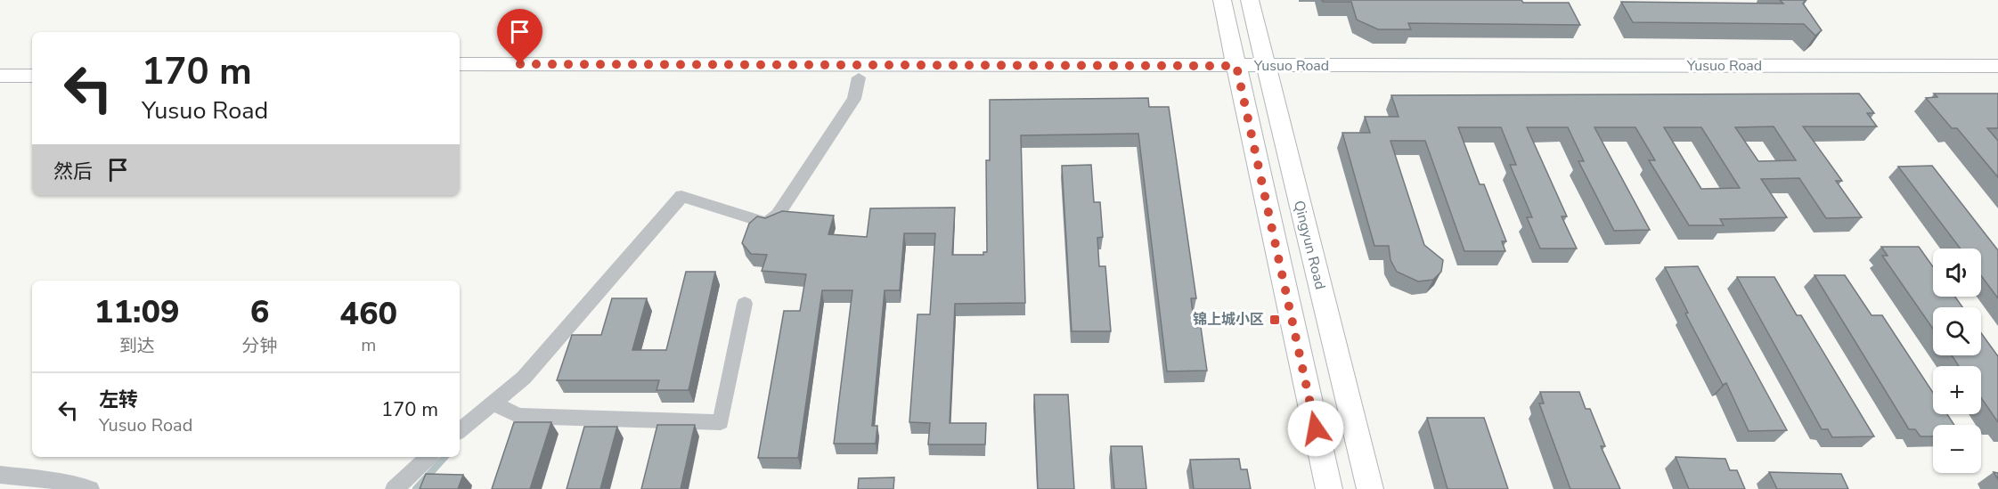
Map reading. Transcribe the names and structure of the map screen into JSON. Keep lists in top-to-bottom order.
{
  "streets": {
    "street": ["Yusuo Road", "Qingyun Road"]
  },
  "crossings": [
    ["Yusuo Road", "Qingyun Road"]
  ],
  "places": {
    "transit": ["锦上城小区"]
  },
  "page": {
    "turn": ["170 m", "Yusuo Road"],
    "then": "然后",
    "map_buttons": ["+", "−"],
    "eta": [
      "11:09",
      "到达",
      "6",
      "分钟",
      "460",
      "m"
    ],
    "list": [
      {
        "name": "左转",
        "note": "Yusuo Road",
        "value": "170 m"
      }
    ]
  }
}
